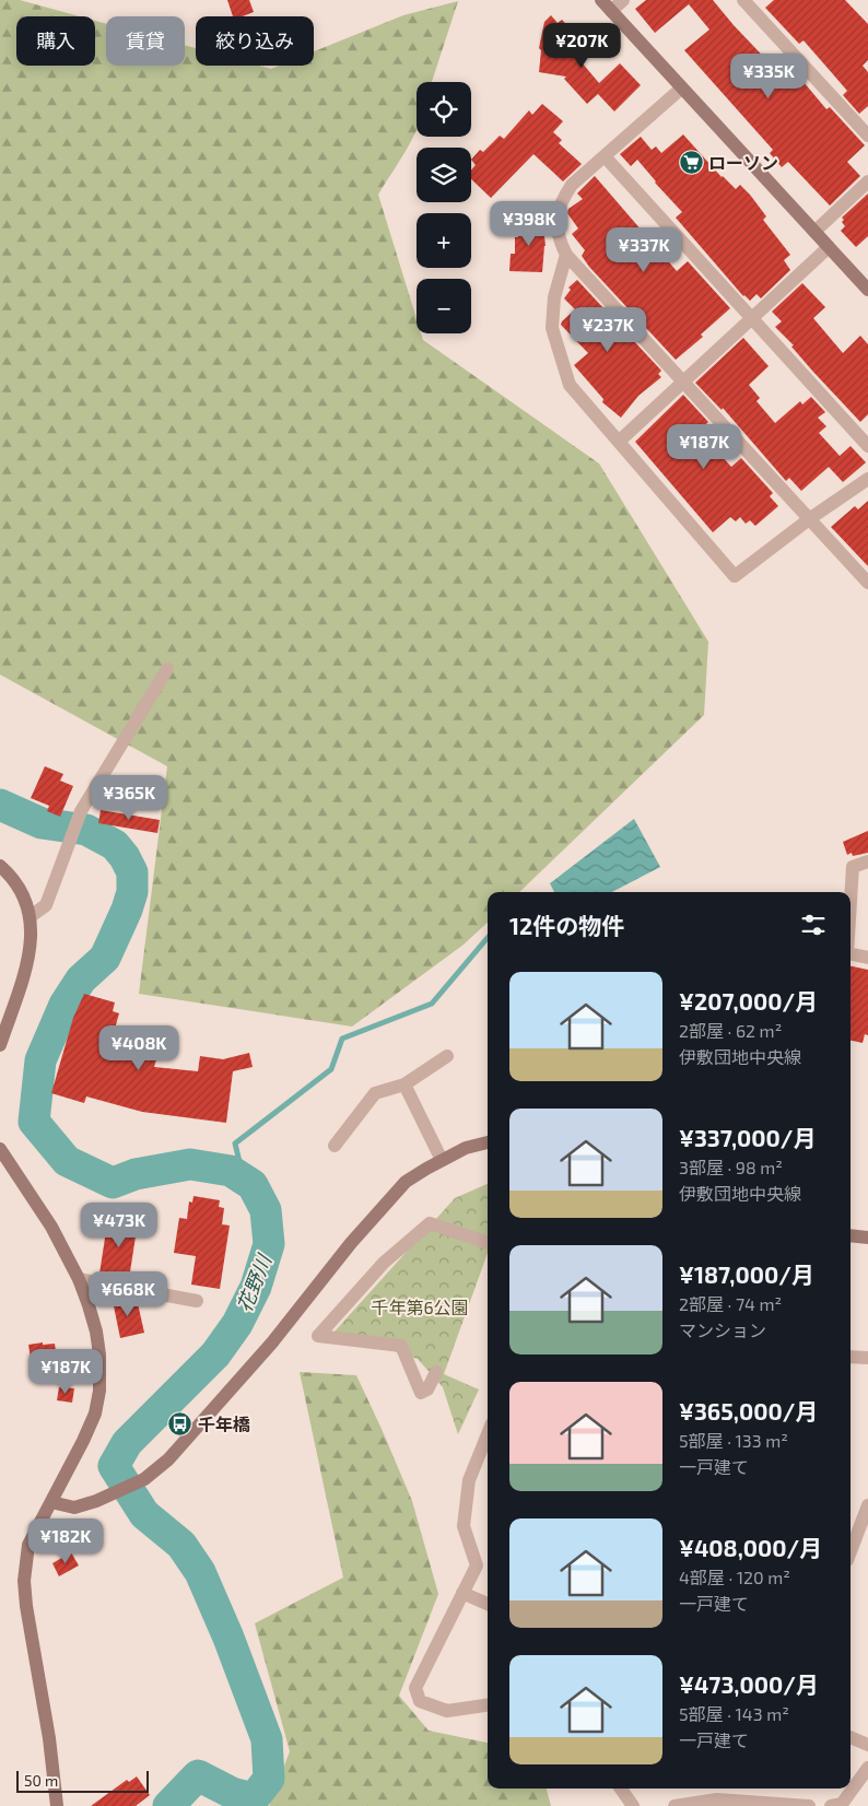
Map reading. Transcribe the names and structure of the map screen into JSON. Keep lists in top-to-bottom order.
{
  "water": ["花野川"],
  "parks": ["千年第6公園"],
  "places": {
    "supermarket": ["ローソン"],
    "bus stop": ["千年橋"]
  },
  "scale_bar": "50 m",
  "page": {
    "chip": ["購入", "賃貸", "絞り込み"],
    "price": [
      "¥207K",
      "¥335K",
      "¥398K",
      "¥337K",
      "¥237K",
      "¥187K",
      "¥365K",
      "¥408K",
      "¥473K",
      "¥668K",
      "¥187K",
      "¥182K"
    ],
    "map_buttons": ["+", "−"],
    "heading": "12件の物件",
    "list": [
      {
        "name": "¥207,000/月",
        "note": "2部屋 · 62 m² · 伊敷団地中央線"
      },
      {
        "name": "¥337,000/月",
        "note": "3部屋 · 98 m² · 伊敷団地中央線"
      },
      {
        "name": "¥187,000/月",
        "note": "2部屋 · 74 m² · マンション"
      },
      {
        "name": "¥365,000/月",
        "note": "5部屋 · 133 m² · 一戸建て"
      },
      {
        "name": "¥408,000/月",
        "note": "4部屋 · 120 m² · 一戸建て"
      },
      {
        "name": "¥473,000/月",
        "note": "5部屋 · 143 m² · 一戸建て"
      }
    ],
    "scale": "50 m"
  }
}
